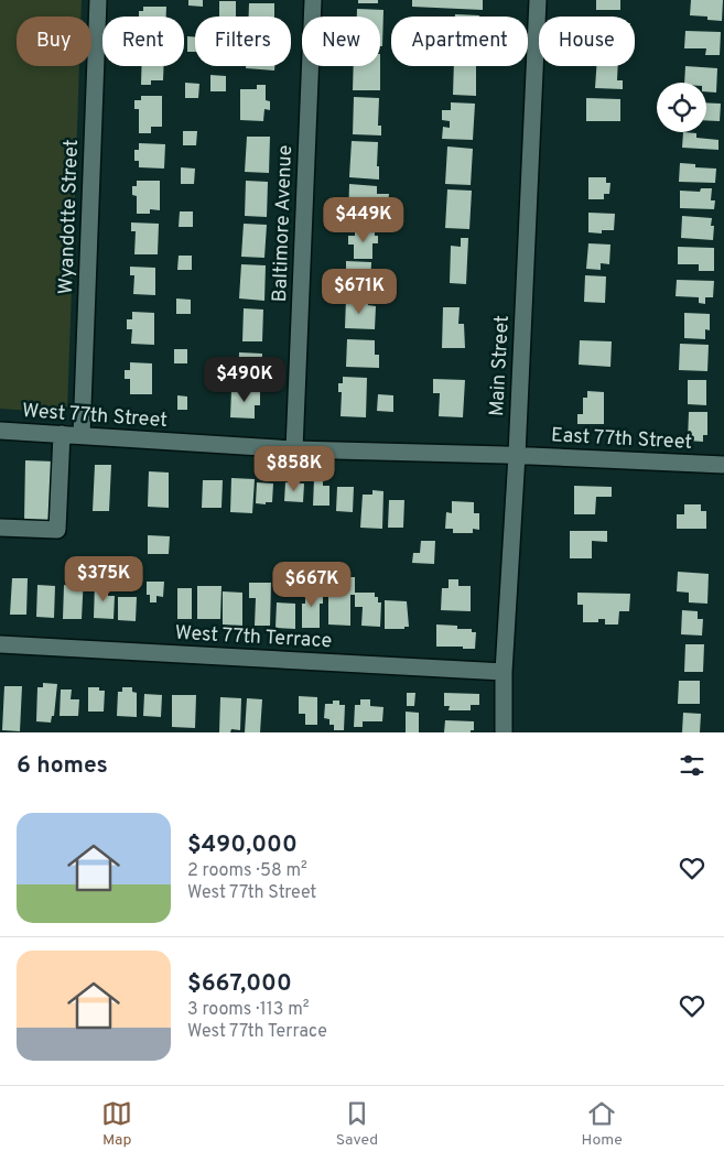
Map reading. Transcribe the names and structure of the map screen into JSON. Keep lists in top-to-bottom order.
{
  "streets": {
    "street": [
      "Wyandotte Street",
      "Baltimore Avenue",
      "Main Street",
      "West 77th Street",
      "East 77th Street",
      "West 77th Terrace"
    ]
  },
  "crossings": [
    ["Wyandotte Street", "West 77th Street"],
    ["Baltimore Avenue", "West 77th Street"],
    ["Main Street", "West 77th Street"],
    ["Main Street", "East 77th Street"],
    ["Main Street", "West 77th Terrace"],
    ["West 77th Street", "East 77th Street"]
  ],
  "page": {
    "chip": [
      "Buy",
      "Rent",
      "Filters",
      "New",
      "Apartment",
      "House"
    ],
    "price": [
      "$449K",
      "$671K",
      "$490K",
      "$858K",
      "$375K",
      "$667K"
    ],
    "heading": "6 homes",
    "list": [
      {
        "name": "$490,000",
        "note": "2 rooms · 58 m² · West 77th Street"
      },
      {
        "name": "$667,000",
        "note": "3 rooms · 113 m² · West 77th Terrace"
      }
    ],
    "tabs": ["Map", "Saved", "Home"]
  }
}
